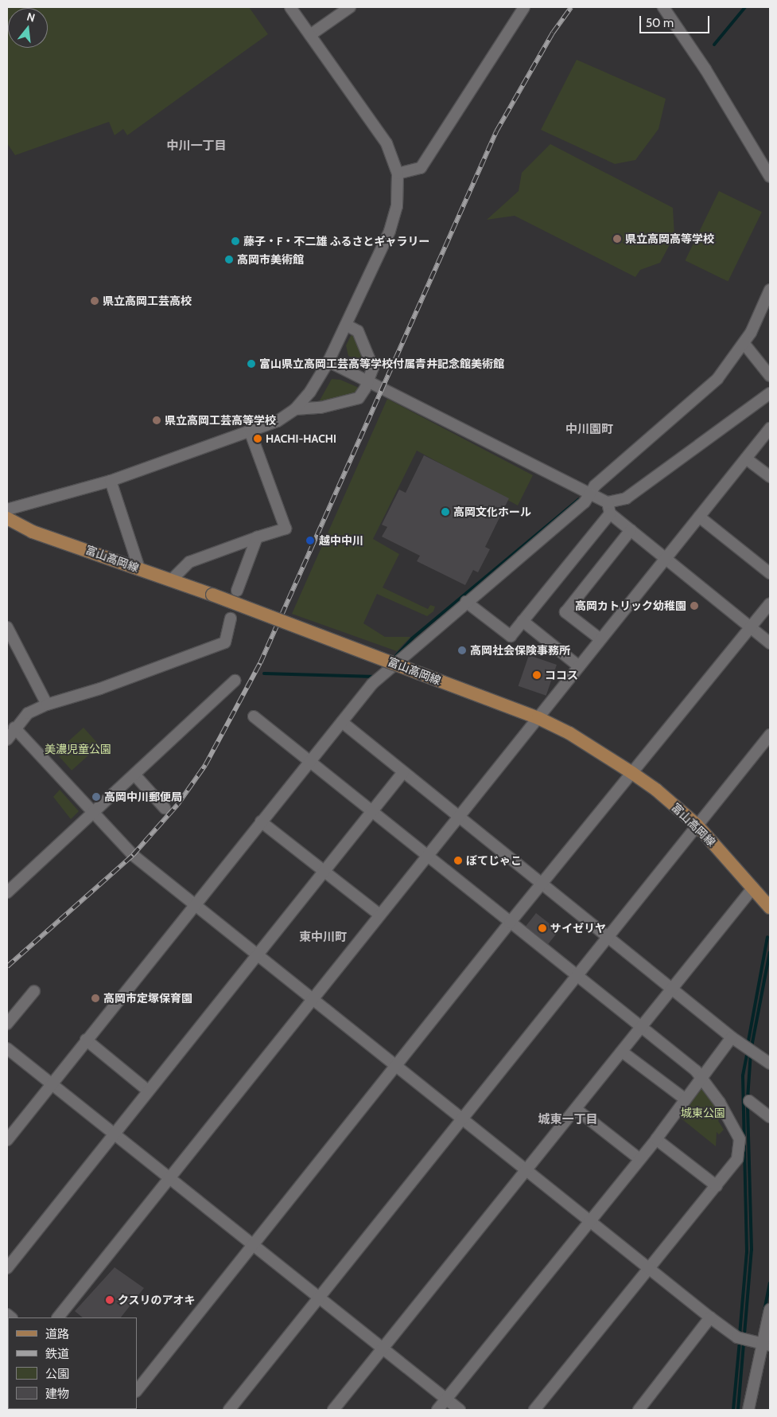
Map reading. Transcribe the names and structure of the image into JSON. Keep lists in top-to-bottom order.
{
  "streets": {
    "main road": ["富山高岡線"]
  },
  "districts": [
    "中川一丁目",
    "中川園町",
    "東中川町",
    "城東一丁目"
  ],
  "parks": ["美濃児童公園", "城東公園"],
  "places": [
    "県立高岡高等学校",
    "藤子・F・不二雄 ふるさとギャラリー",
    "高岡市美術館",
    "県立高岡工芸高校",
    "富山県立高岡工芸高等学校付属青井記念館美術館",
    "県立高岡工芸高等学校",
    "HACHI-HACHI",
    "高岡文化ホール",
    "越中中川",
    "高岡カトリック幼稚園",
    "高岡社会保険事務所",
    "ココス",
    "高岡中川郵便局",
    "ぼてじゃこ",
    "サイゼリヤ",
    "高岡市定塚保育園",
    "クスリのアオキ"
  ],
  "legend": [
    "道路",
    "鉄道",
    "公園",
    "建物"
  ],
  "scale_bar": "50 m",
  "north": "top"
}
